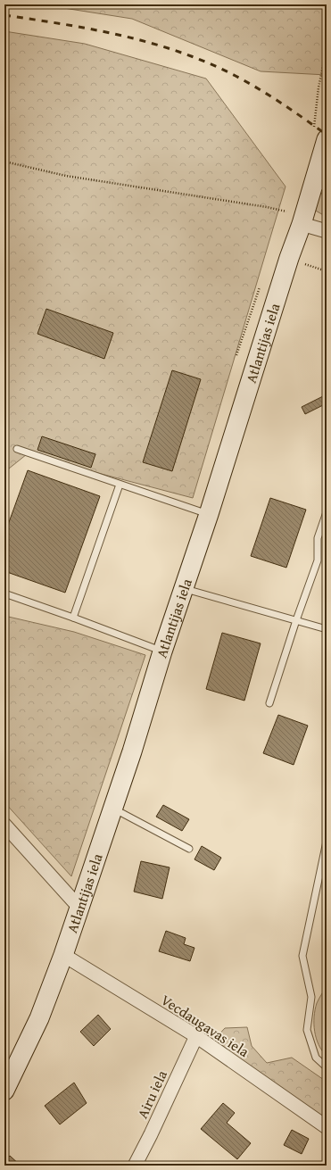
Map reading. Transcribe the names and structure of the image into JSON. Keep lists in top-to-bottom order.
{
  "streets": {
    "main road": ["Atlantijas iela"],
    "street": ["Vecdaugavas iela", "Airu iela"]
  },
  "crossings": [
    ["Atlantijas iela", "Vecdaugavas iela"],
    ["Vecdaugavas iela", "Airu iela"]
  ]
}
